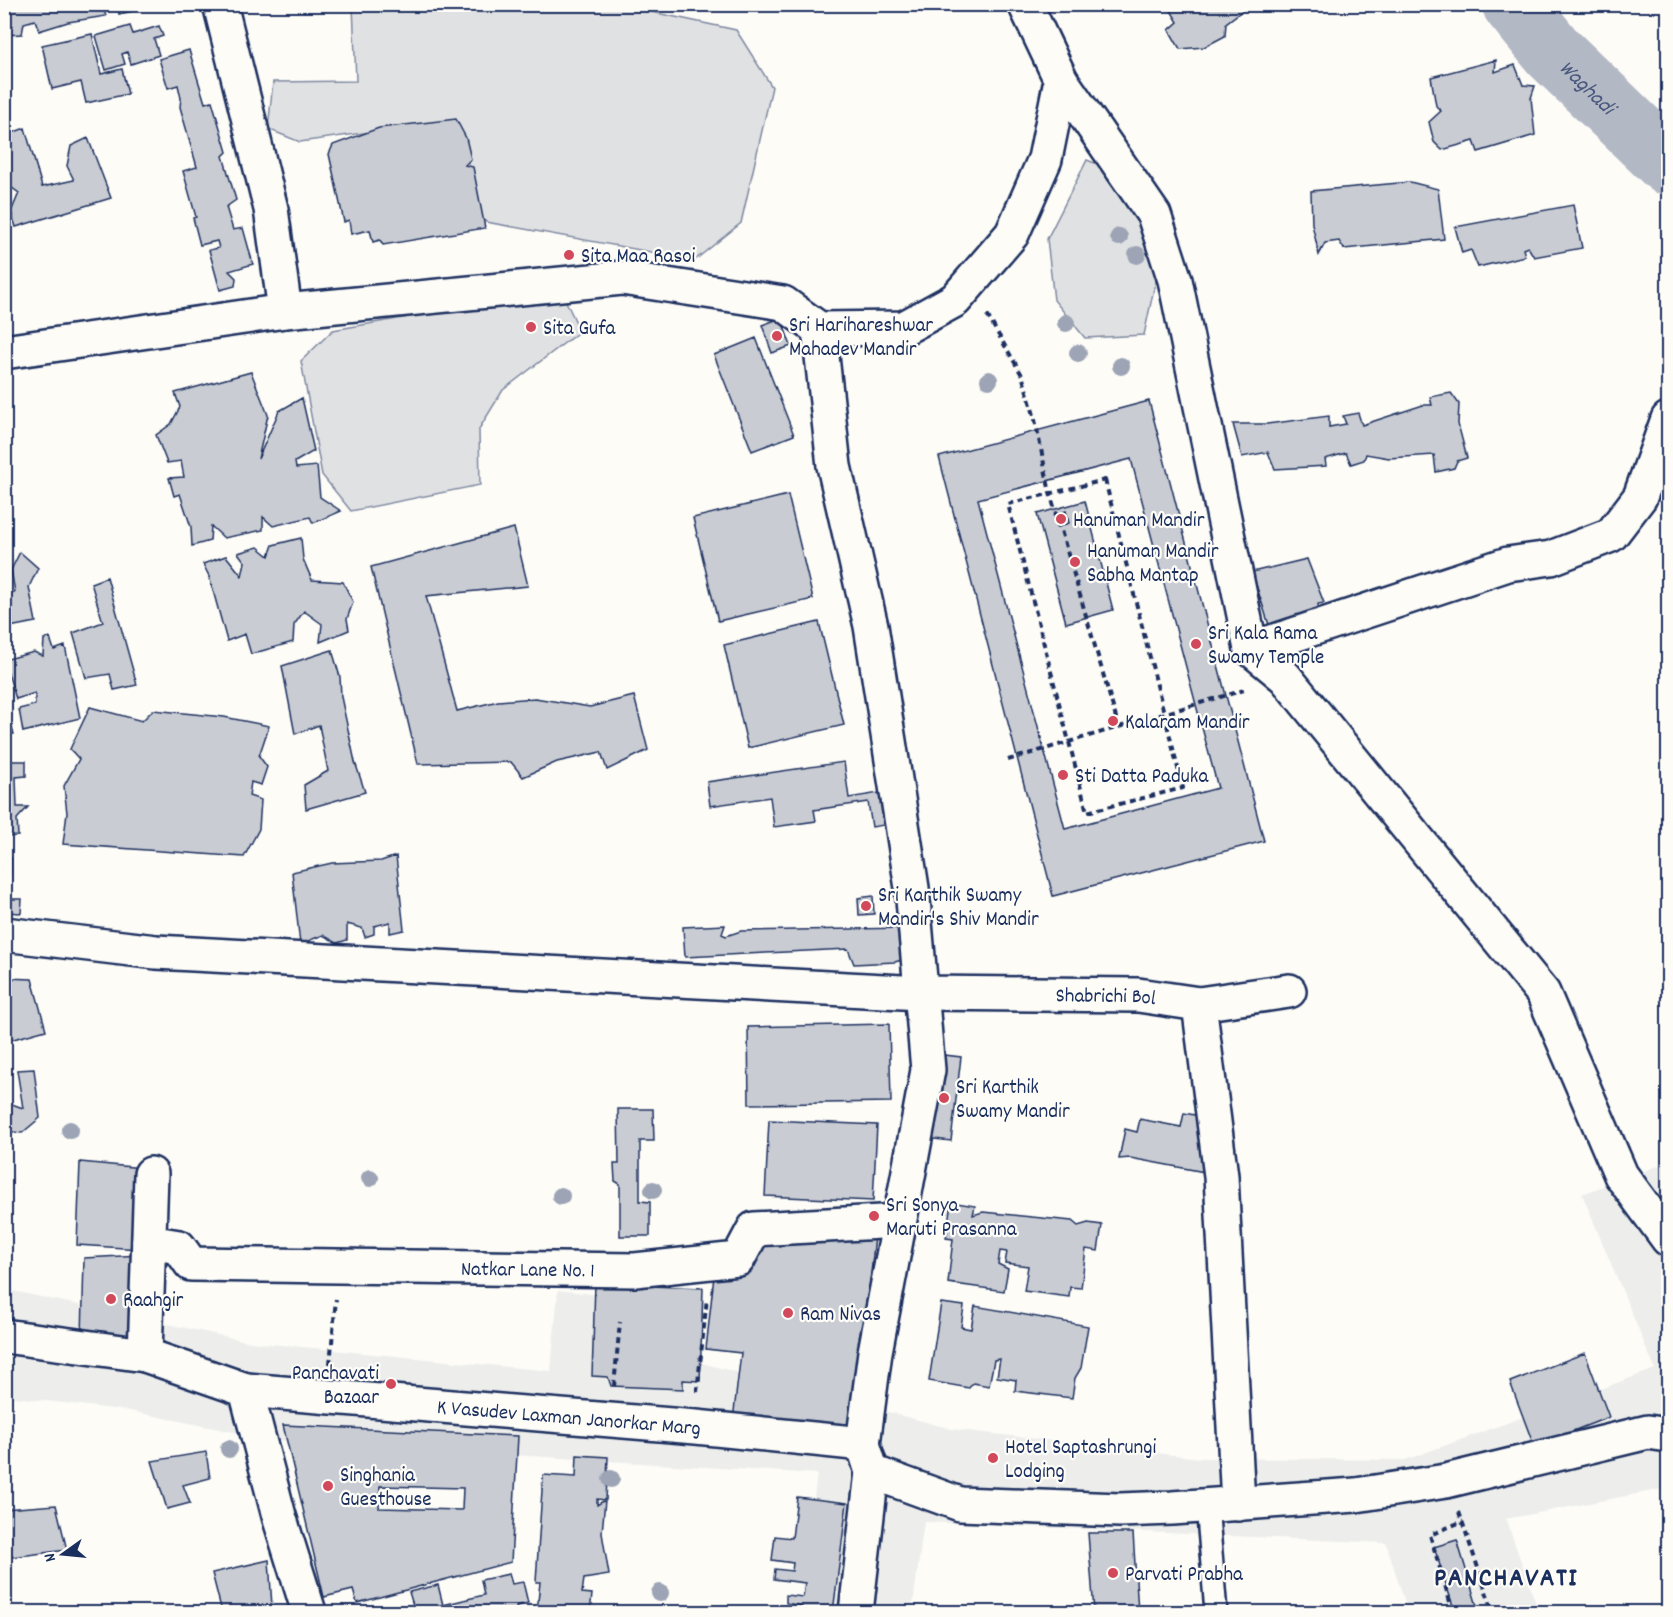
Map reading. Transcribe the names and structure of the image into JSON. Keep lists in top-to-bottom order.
{
  "streets": {
    "street": ["Shabrichi Bol", "Natkar Lane No. 1", "K Vasudev Laxman Janorkar Marg"]
  },
  "districts": ["PANCHAVATI"],
  "water": ["Waghadi"],
  "places": [
    "Sita Maa Rasoi",
    "Sita Gufa",
    "Sri Harihareshwar Mahadev Mandir",
    "Hanuman Mandir",
    "Hanuman Mandir Sabha Mantap",
    "Sri Kala Rama Swamy Temple",
    "Kalaram Mandir",
    "Sti Datta Paduka",
    "Sri Karthik Swamy Mandir's Shiv Mandir",
    "Sri Karthik Swamy Mandir",
    "Sri Sonya Maruti Prasanna",
    "Raahgir",
    "Ram Nivas",
    "Panchavati Bazaar",
    "Hotel Saptashrungi Lodging",
    "Singhania Guesthouse",
    "Parvati Prabha"
  ],
  "north": "left"
}
